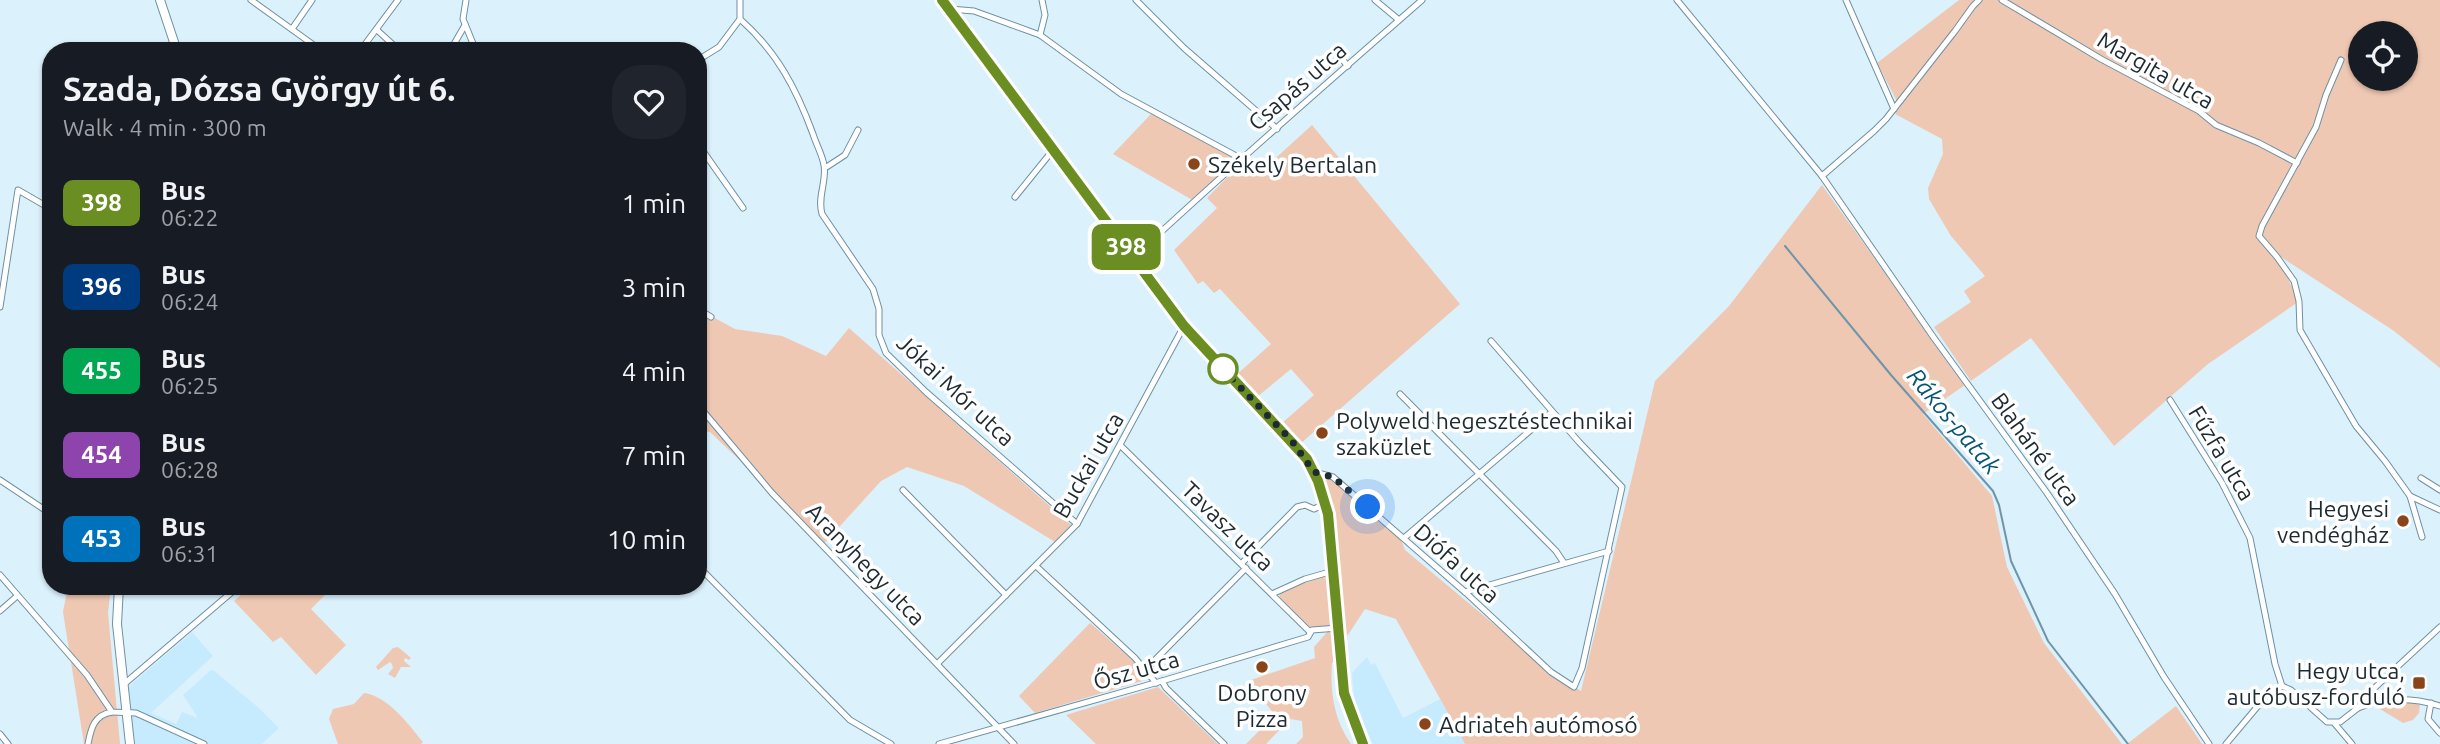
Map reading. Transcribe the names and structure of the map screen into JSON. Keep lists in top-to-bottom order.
{
  "streets": {
    "street": [
      "Margita utca",
      "Csapás utca",
      "Jókai Mór utca",
      "Blaháné utca",
      "Fűzfa utca",
      "Buckai utca",
      "Tavasz utca",
      "Diófa utca",
      "Aranyhegy utca",
      "Ősz utca"
    ]
  },
  "crossings": [
    ["Jókai Mór utca", "Buckai utca"],
    ["Buckai utca", "Tavasz utca"],
    ["Buckai utca", "Aranyhegy utca"],
    ["Tavasz utca", "Ősz utca"],
    ["Aranyhegy utca", "Ősz utca"]
  ],
  "water": ["Rákos-patak"],
  "places": {
    "other": [
      "Székely Bertalan",
      "Polyweld hegesztéstechnikai szaküzlet",
      "Hegyesi vendégház",
      "Dobrony Pizza",
      "Adriateh autómosó"
    ],
    "transit": ["Hegy utca, autóbusz-forduló"]
  },
  "lines": ["bus line 398"],
  "page": {
    "on_map": "398",
    "heading": ["Szada, Dózsa György út 6.", "Walk · 4 min · 300 m"],
    "list": [
      {
        "mark": "398",
        "name": "Bus",
        "note": "06:22",
        "value": "1 min"
      },
      {
        "mark": "396",
        "name": "Bus",
        "note": "06:24",
        "value": "3 min"
      },
      {
        "mark": "455",
        "name": "Bus",
        "note": "06:25",
        "value": "4 min"
      },
      {
        "mark": "454",
        "name": "Bus",
        "note": "06:28",
        "value": "7 min"
      },
      {
        "mark": "453",
        "name": "Bus",
        "note": "06:31",
        "value": "10 min"
      }
    ]
  }
}
